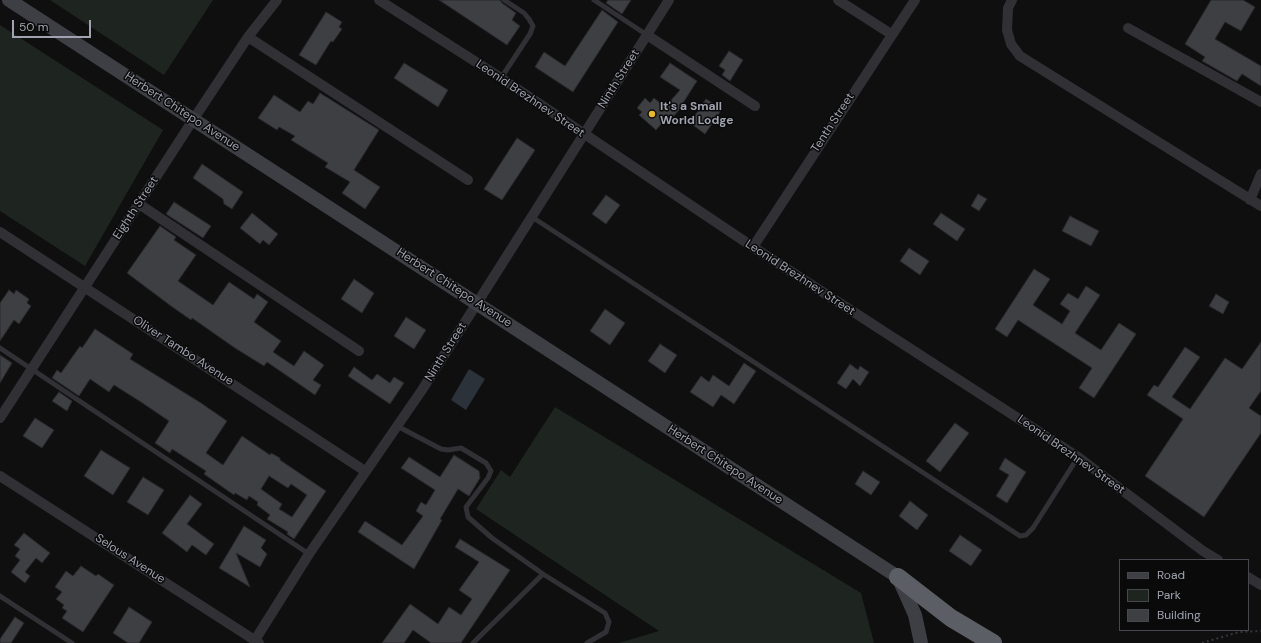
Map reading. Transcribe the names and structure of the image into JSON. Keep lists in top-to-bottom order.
{
  "streets": {
    "main road": ["Herbert Chitepo Avenue"],
    "street": [
      "Ninth Street",
      "Leonid Brezhnev Street",
      "Tenth Street",
      "Eighth Street",
      "Oliver Tambo Avenue",
      "Selous Avenue"
    ]
  },
  "crossings": [
    ["Ninth Street", "Leonid Brezhnev Street"],
    ["Ninth Street", "Herbert Chitepo Avenue"],
    ["Ninth Street", "Oliver Tambo Avenue"],
    ["Ninth Street", "Selous Avenue"],
    ["Leonid Brezhnev Street", "Tenth Street"],
    ["Herbert Chitepo Avenue", "Eighth Street"],
    ["Eighth Street", "Oliver Tambo Avenue"]
  ],
  "places": ["It's a Small World Lodge"],
  "legend": ["Road", "Park", "Building"],
  "scale_bar": "50 m"
}
